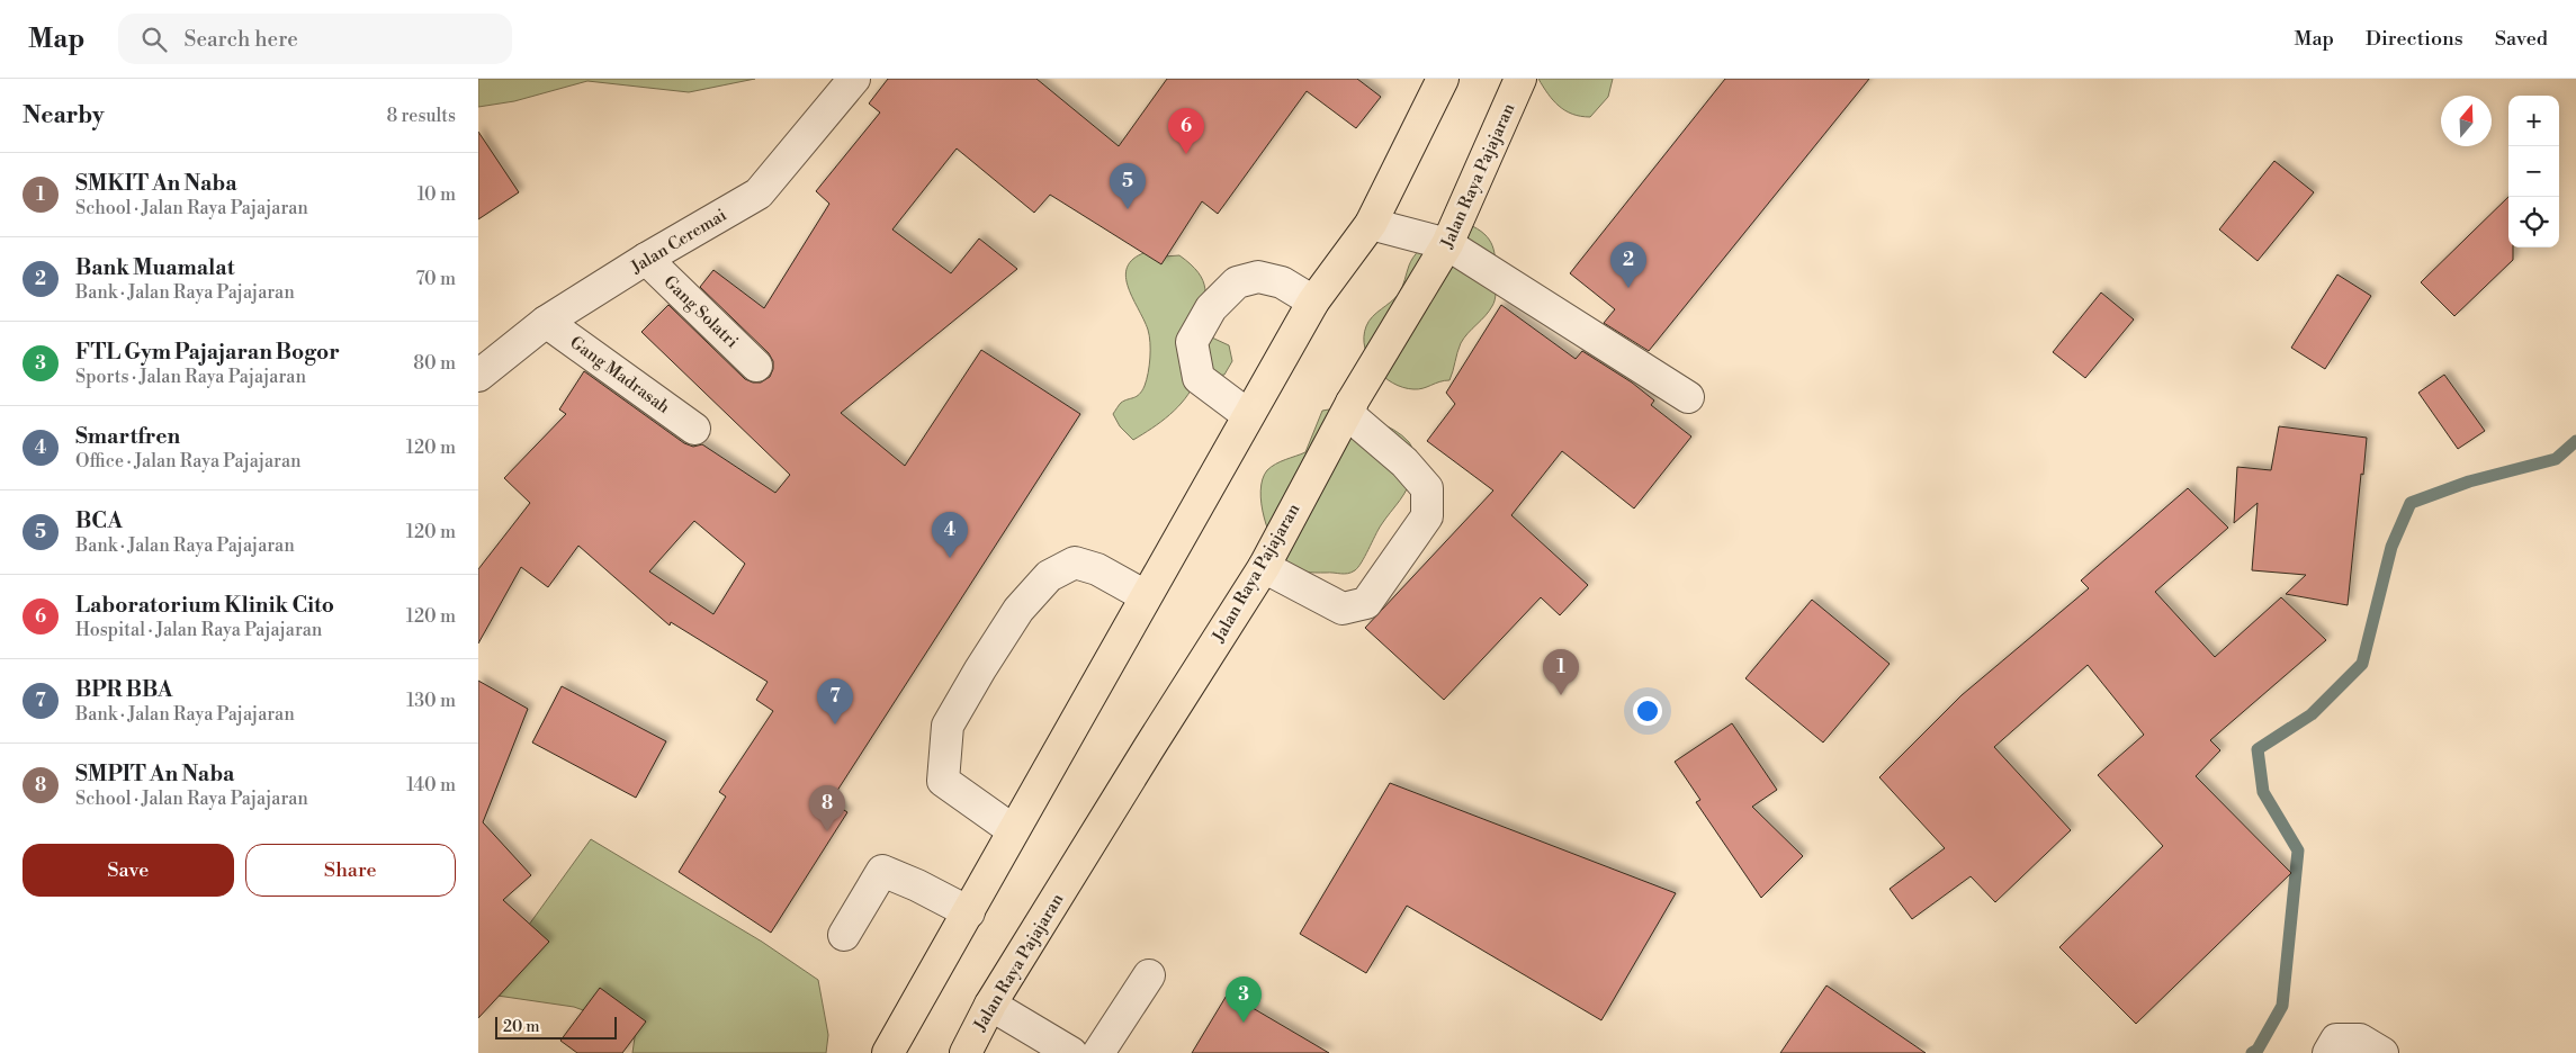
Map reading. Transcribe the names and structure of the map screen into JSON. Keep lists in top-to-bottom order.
{
  "streets": {
    "highway": ["Jalan Raya Pajajaran"],
    "street": ["Jalan Ceremai", "Gang Solatri", "Gang Madrasah"]
  },
  "crossings": [
    ["Jalan Ceremai", "Gang Solatri"],
    ["Jalan Ceremai", "Gang Madrasah"]
  ],
  "scale_bar": "20 m",
  "north": "top",
  "page": {
    "header": "Map",
    "search": "Search here",
    "nav": ["Map", "Directions", "Saved"],
    "heading": ["Nearby", "8 results"],
    "map_buttons": ["+", "−"],
    "pins": [
      "6",
      "5",
      "2",
      "4",
      "1",
      "7",
      "8",
      "3"
    ],
    "list": [
      {
        "mark": "1",
        "name": "SMKIT An Naba",
        "note": "School · Jalan Raya Pajajaran",
        "value": "10 m"
      },
      {
        "mark": "2",
        "name": "Bank Muamalat",
        "note": "Bank · Jalan Raya Pajajaran",
        "value": "70 m"
      },
      {
        "mark": "3",
        "name": "FTL Gym Pajajaran Bogor",
        "note": "Sports · Jalan Raya Pajajaran",
        "value": "80 m"
      },
      {
        "mark": "4",
        "name": "Smartfren",
        "note": "Office · Jalan Raya Pajajaran",
        "value": "120 m"
      },
      {
        "mark": "5",
        "name": "BCA",
        "note": "Bank · Jalan Raya Pajajaran",
        "value": "120 m"
      },
      {
        "mark": "6",
        "name": "Laboratorium Klinik Cito",
        "note": "Hospital · Jalan Raya Pajajaran",
        "value": "120 m"
      },
      {
        "mark": "7",
        "name": "BPR BBA",
        "note": "Bank · Jalan Raya Pajajaran",
        "value": "130 m"
      },
      {
        "mark": "8",
        "name": "SMPIT An Naba",
        "note": "School · Jalan Raya Pajajaran",
        "value": "140 m"
      }
    ],
    "buttons": ["Save", "Share"],
    "scale": "20 m"
  }
}
